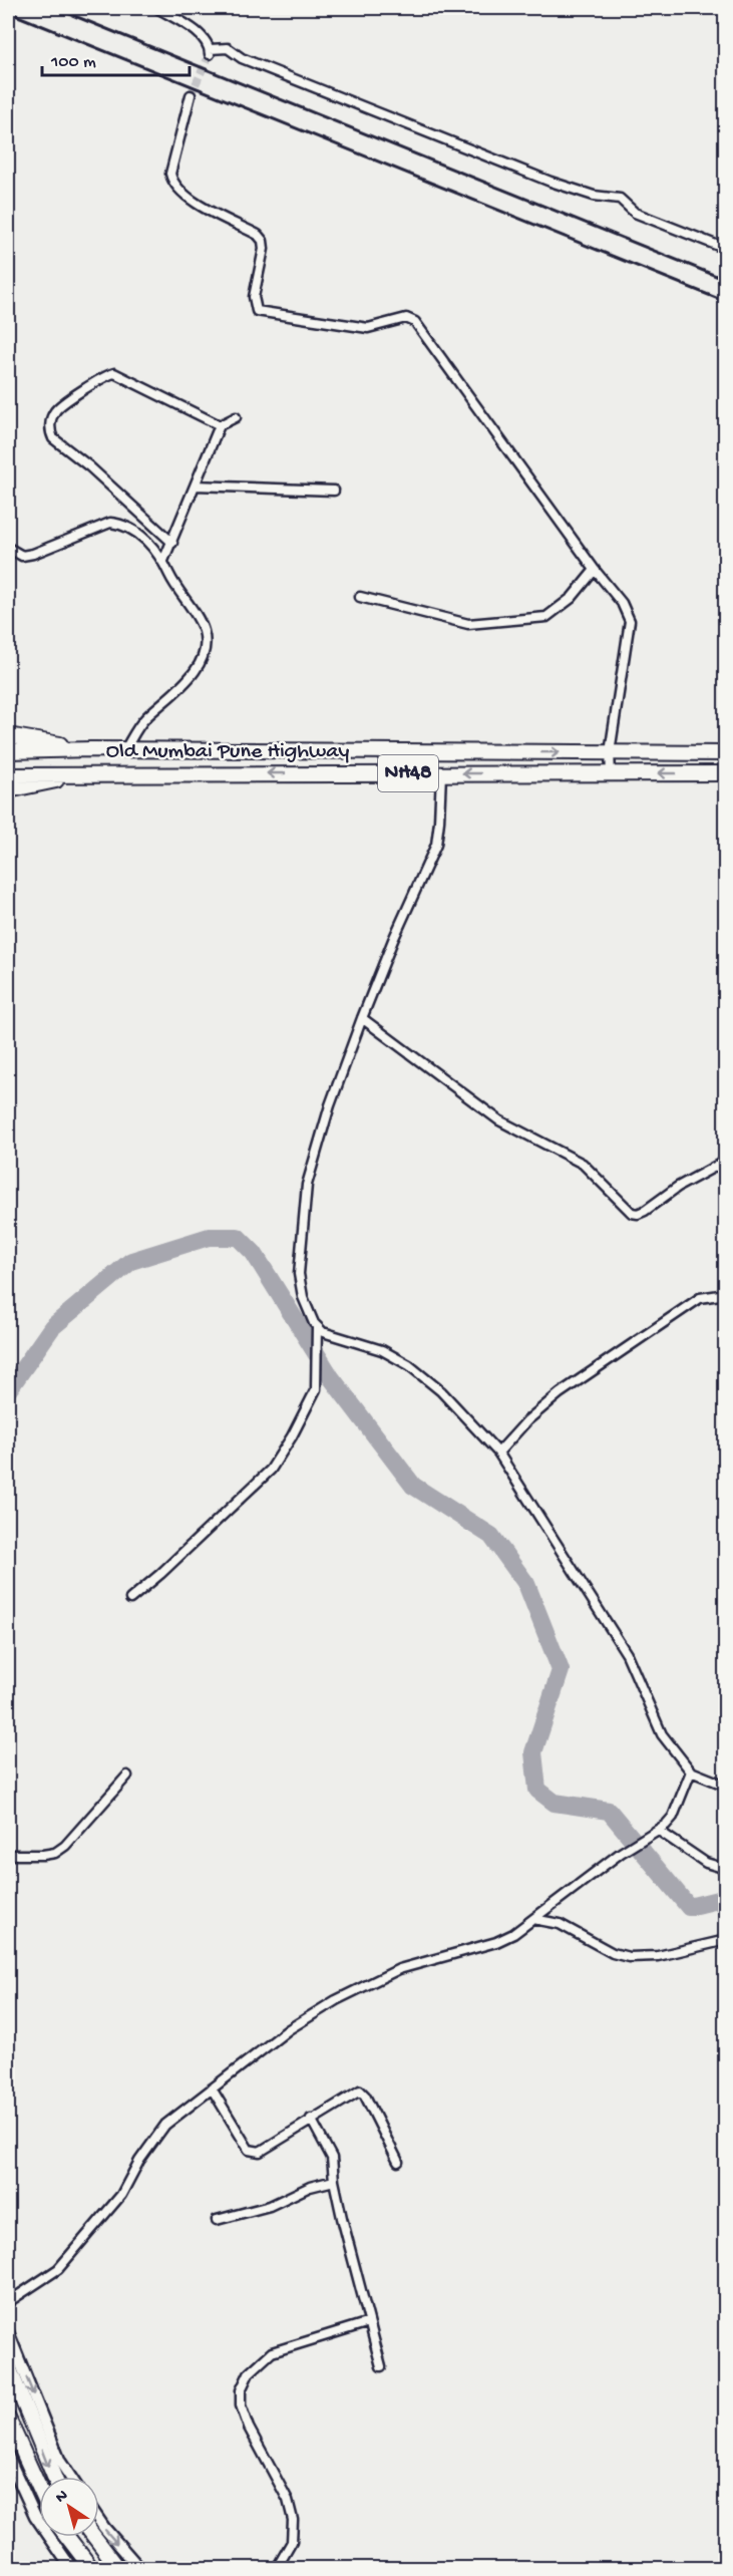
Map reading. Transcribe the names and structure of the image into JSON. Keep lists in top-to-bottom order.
{
  "streets": {
    "highway": ["Old Mumbai Pune Highway", "NH48"]
  },
  "crossings": [
    ["Old Mumbai Pune Highway", "NH48"]
  ],
  "scale_bar": "100 m",
  "north": "top left"
}
